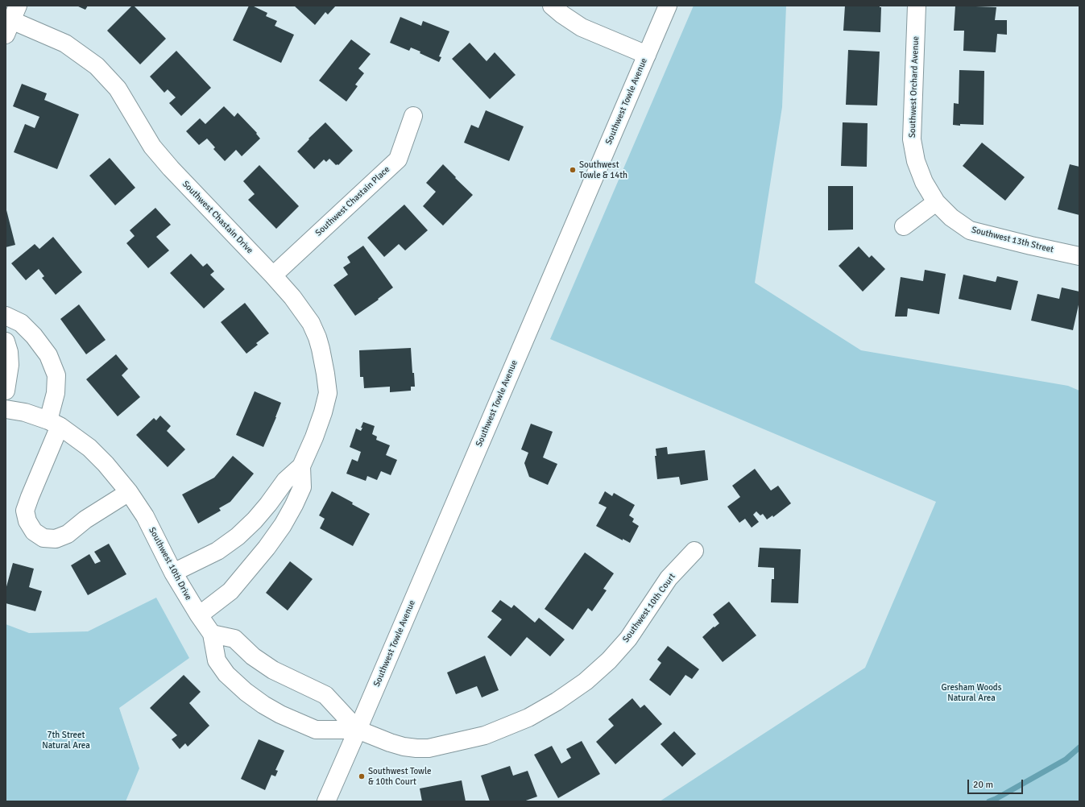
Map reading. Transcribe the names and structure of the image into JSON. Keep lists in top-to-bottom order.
{
  "streets": {
    "street": [
      "Southwest Orchard Avenue",
      "Southwest Towle Avenue",
      "Southwest Chastain Place",
      "Southwest Chastain Drive",
      "Southwest 13th Street",
      "Southwest 10th Drive",
      "Southwest 10th Court"
    ]
  },
  "crossings": [
    ["Southwest Orchard Avenue", "Southwest 13th Street"],
    ["Southwest Towle Avenue", "Southwest 10th Drive"],
    ["Southwest Towle Avenue", "Southwest 10th Court"],
    ["Southwest Chastain Place", "Southwest Chastain Drive"],
    ["Southwest Chastain Drive", "Southwest 10th Drive"],
    ["Southwest 10th Drive", "Southwest 10th Court"]
  ],
  "parks": ["Gresham Woods Natural Area", "7th Street Natural Area"],
  "places": ["Southwest Towle & 14th", "Southwest Towle & 10th Court"],
  "scale_bar": "20 m"
}
